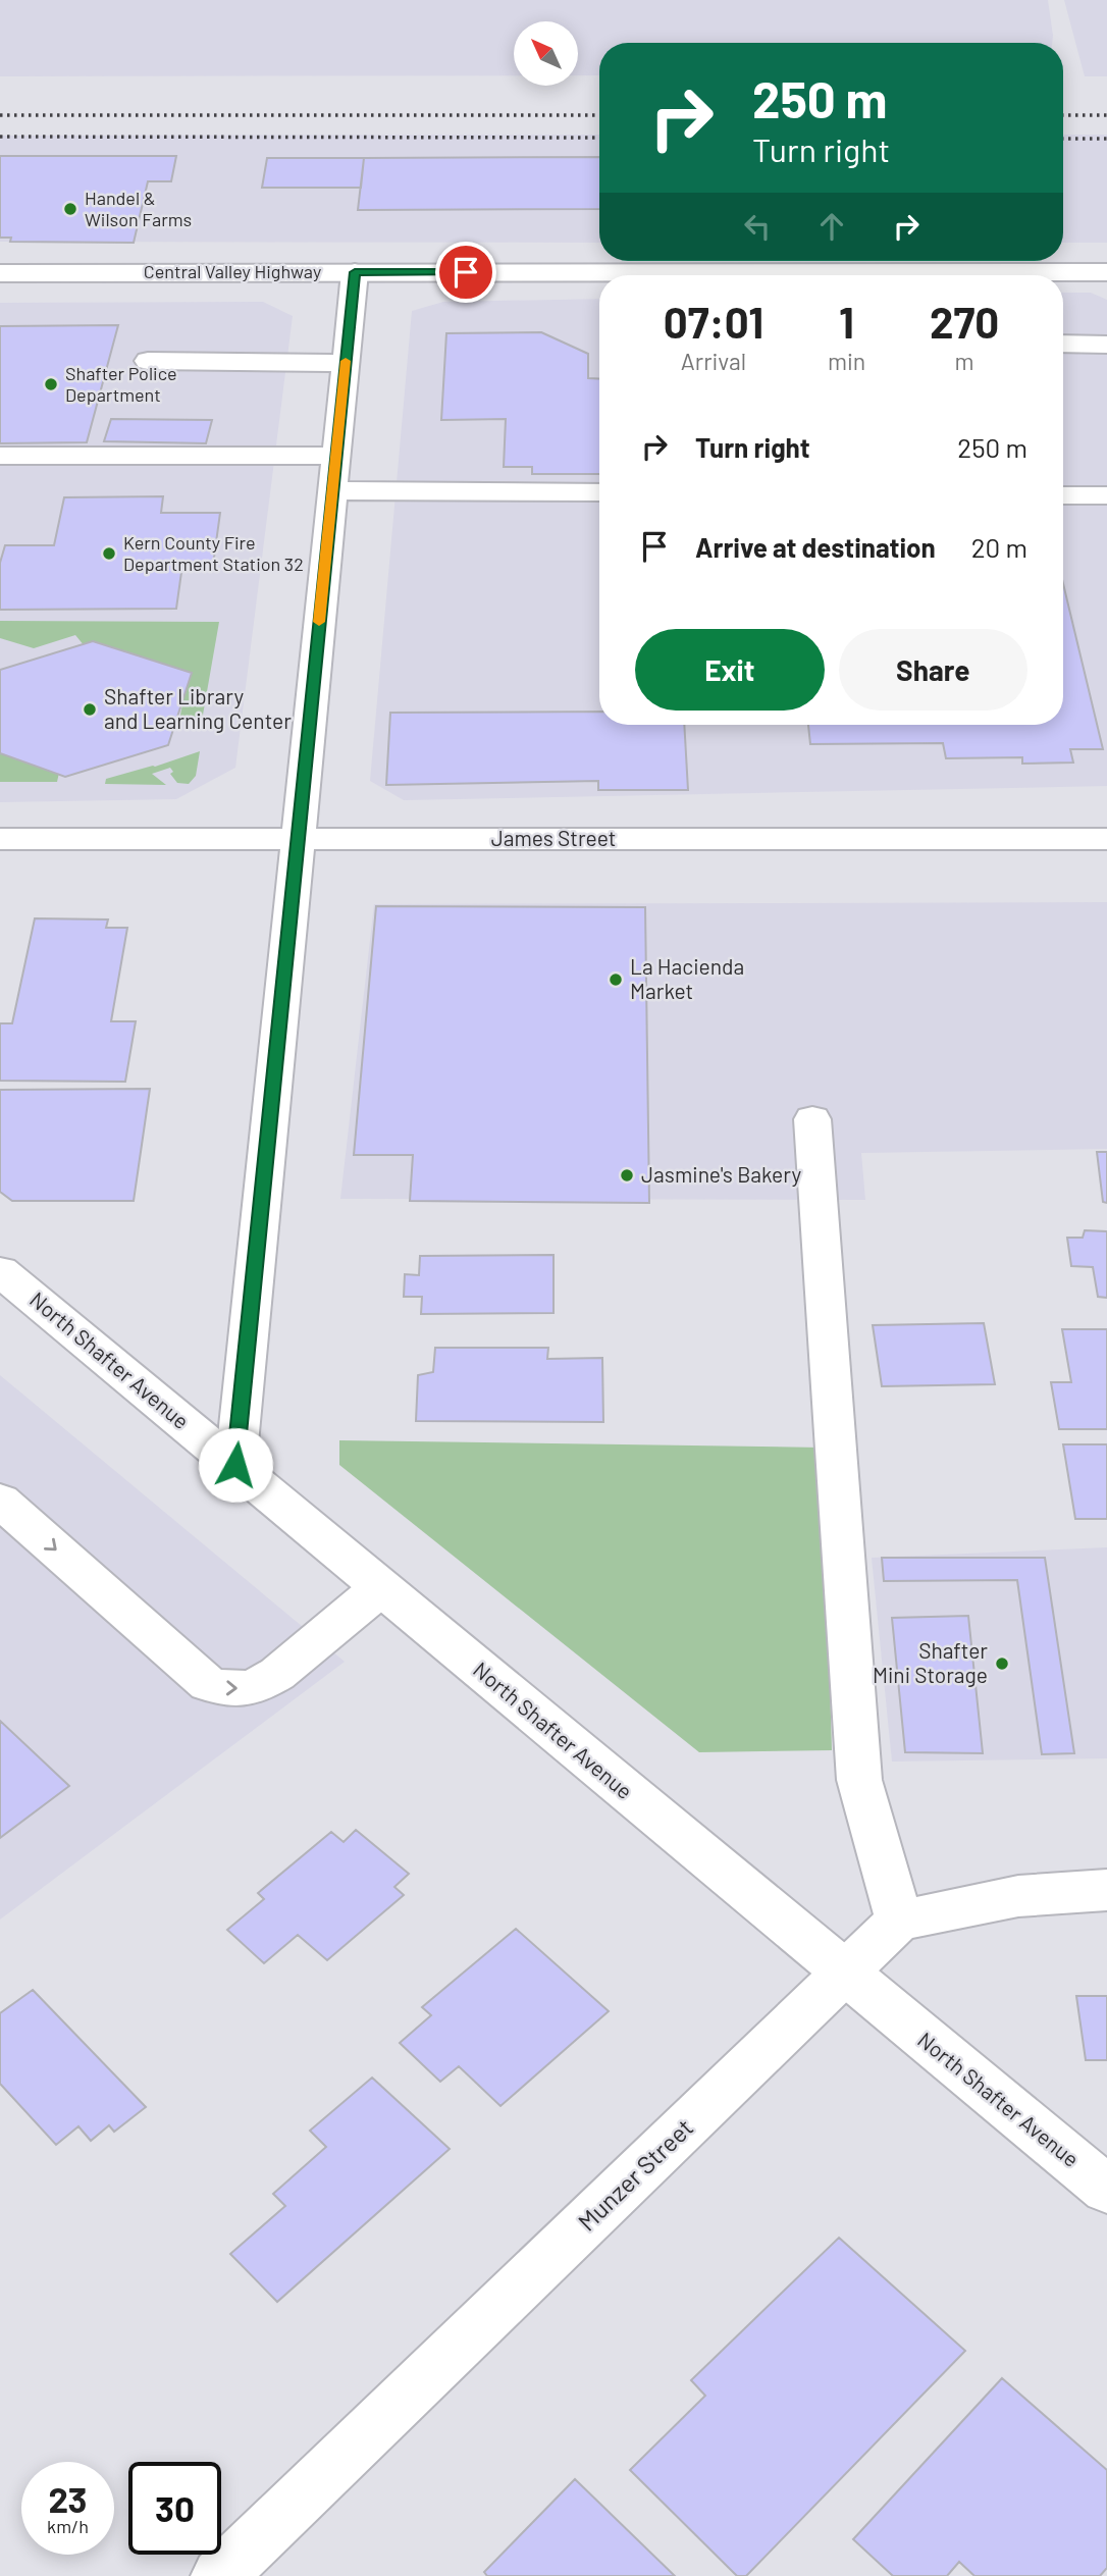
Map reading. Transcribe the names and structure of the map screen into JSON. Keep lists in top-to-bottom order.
{
  "streets": {
    "street": [
      "Central Valley Highway",
      "James Street",
      "North Shafter Avenue",
      "Munzer Street"
    ]
  },
  "crossings": [
    ["North Shafter Avenue", "Munzer Street"]
  ],
  "places": [
    "Handel & Wilson Farms",
    "Shafter Police Department",
    "Kern County Fire Department Station 32",
    "Shafter Library and Learning Center",
    "La Hacienda Market",
    "Jasmine's Bakery",
    "Shafter Mini Storage"
  ],
  "north": "top left",
  "page": {
    "turn": ["250 m", "Turn right"],
    "eta": [
      "07:01",
      "Arrival",
      "1",
      "min",
      "270",
      "m"
    ],
    "list": [
      {
        "name": "Turn right",
        "value": "250 m"
      },
      {
        "name": "Arrive at destination",
        "value": "20 m"
      }
    ],
    "buttons": ["Exit", "Share"],
    "speed": "23 km/h",
    "limit": "30"
  }
}
